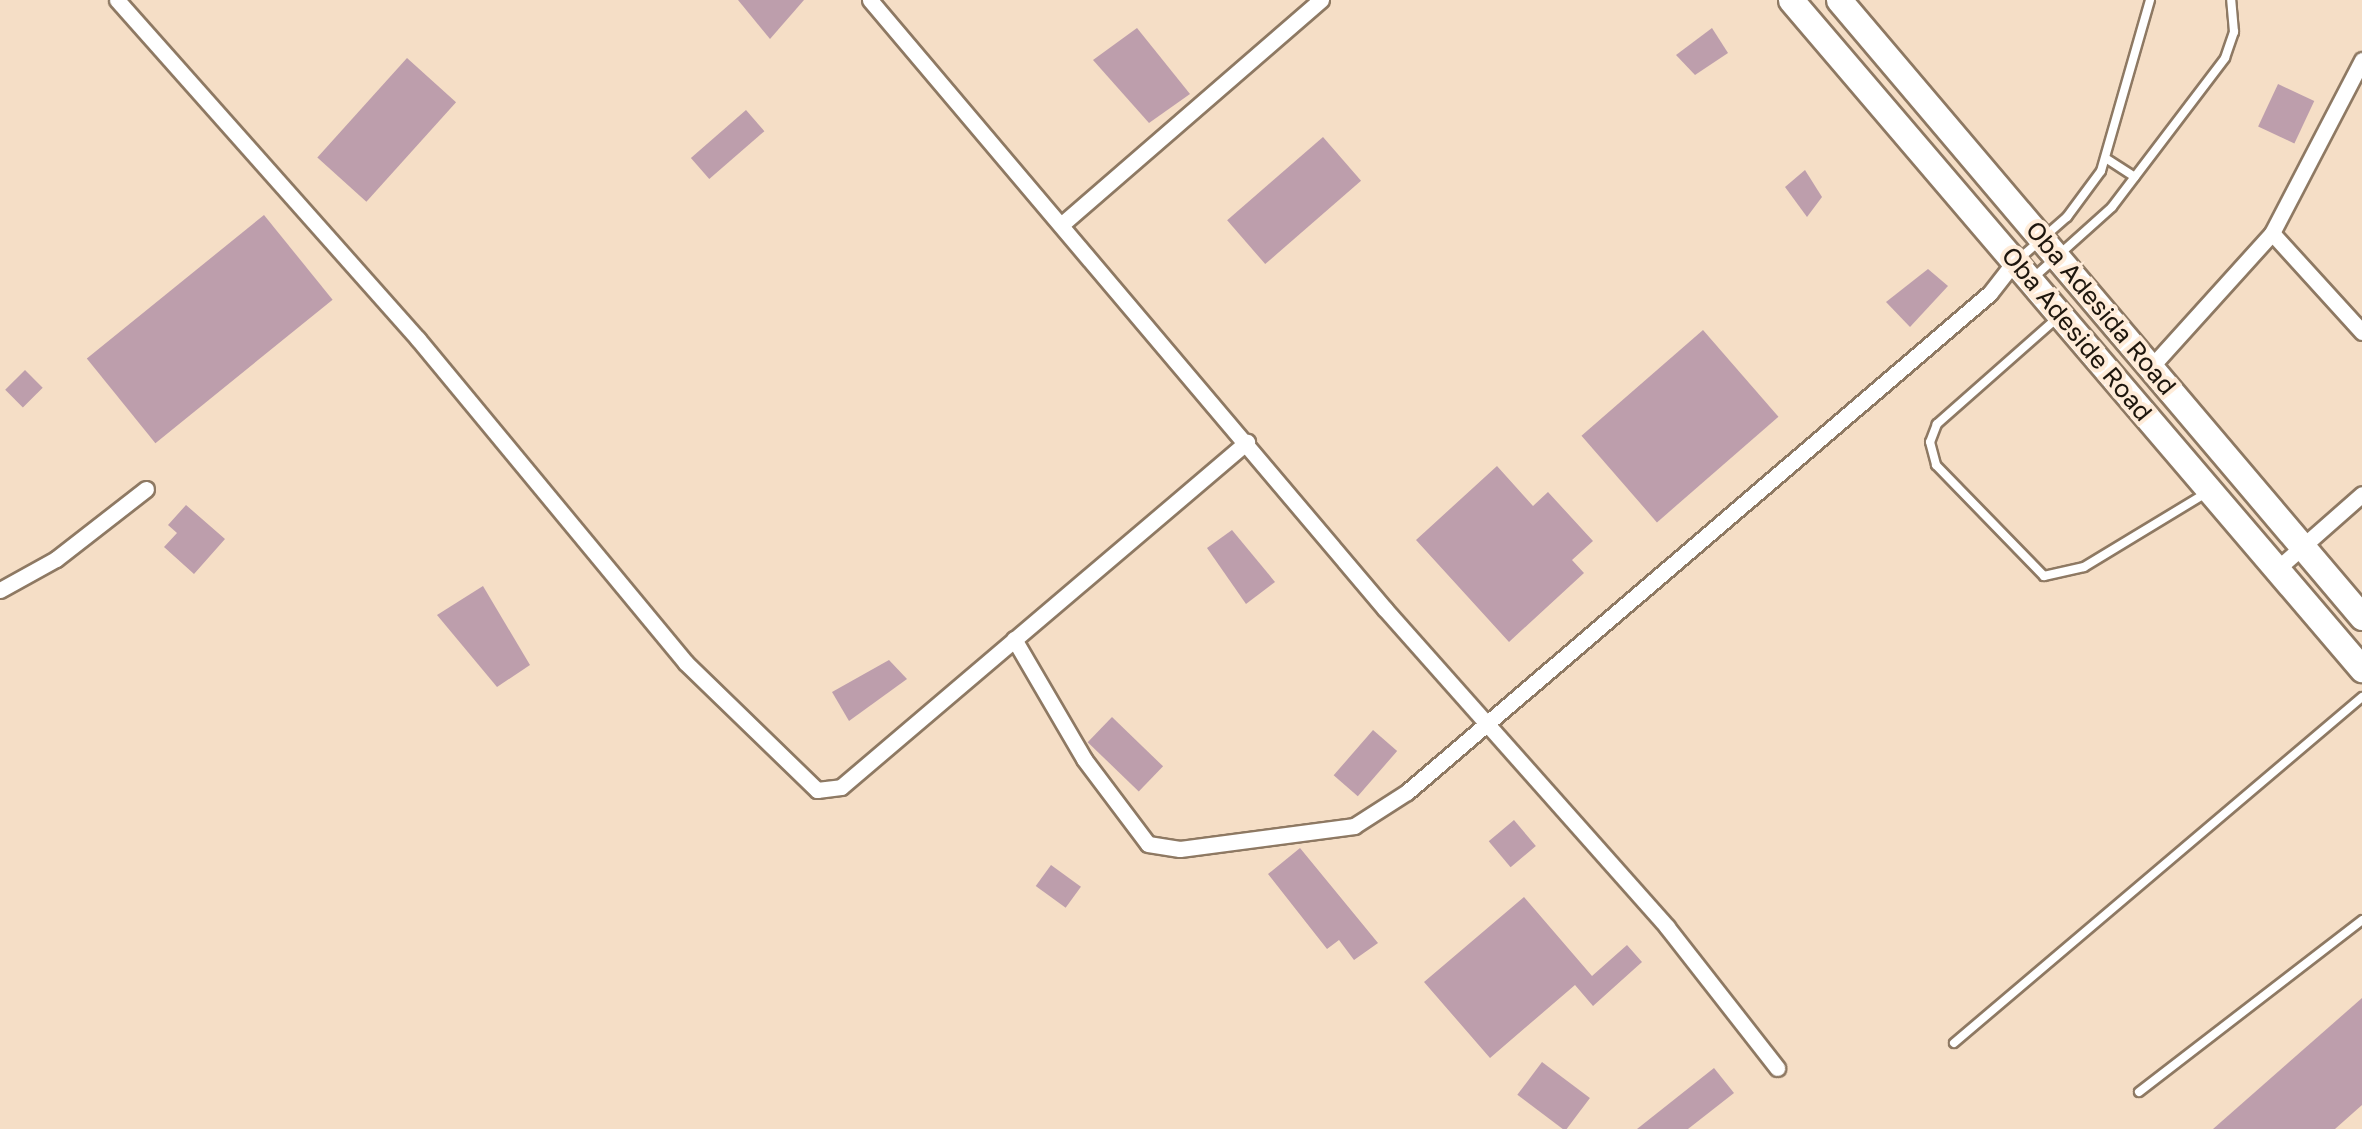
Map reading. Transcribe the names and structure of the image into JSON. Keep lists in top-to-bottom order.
{
  "streets": {
    "main road": ["Oba Adesida Road", "Oba Adeside Road"]
  }
}
